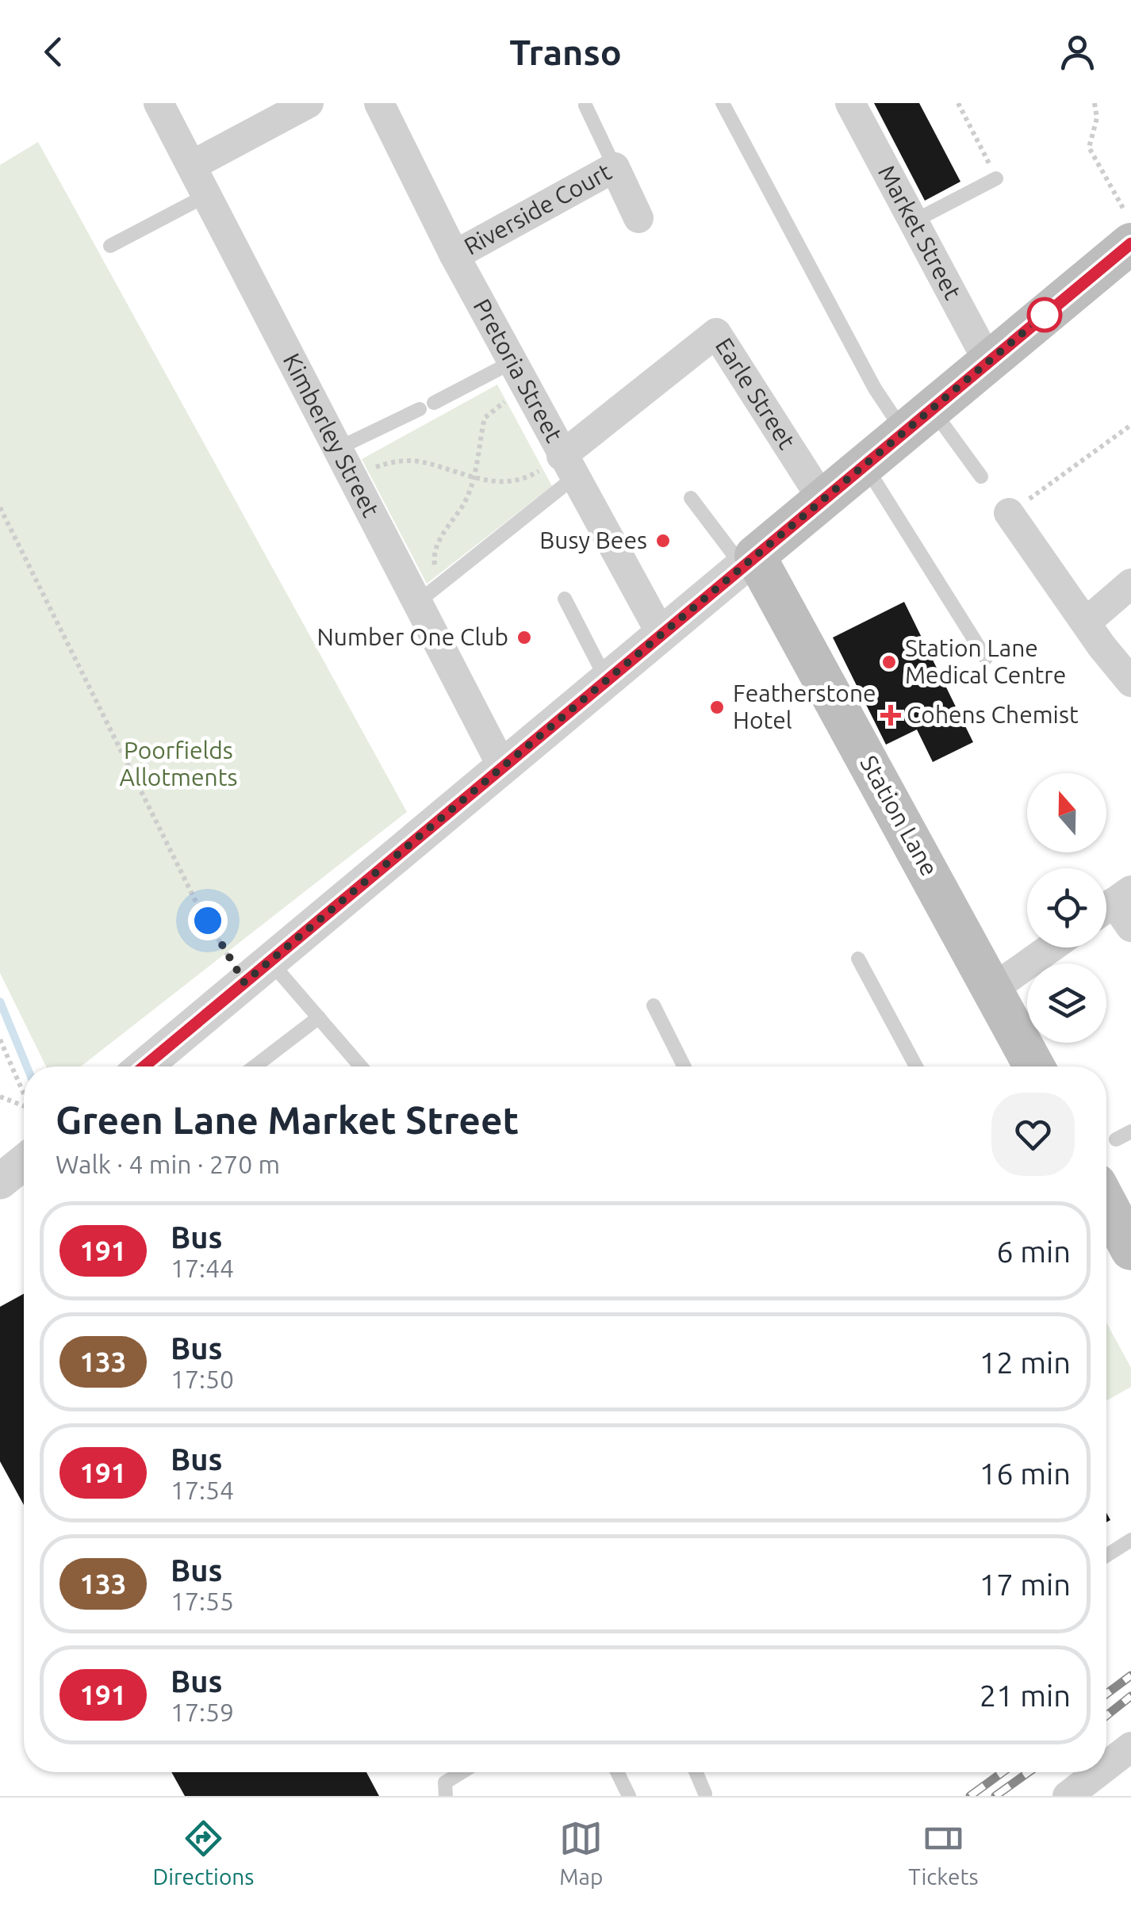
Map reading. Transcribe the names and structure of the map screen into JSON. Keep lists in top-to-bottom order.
{
  "streets": {
    "main road": ["Station Lane"],
    "street": [
      "Riverside Court",
      "Market Street",
      "Pretoria Street",
      "Earle Street",
      "Kimberley Street"
    ]
  },
  "crossings": [
    ["Riverside Court", "Pretoria Street"],
    ["Pretoria Street", "Earle Street"]
  ],
  "parks": ["Poorfields Allotments"],
  "places": {
    "other": [
      "Busy Bees",
      "Number One Club",
      "Station Lane Medical Centre",
      "Featherstone Hotel"
    ],
    "health": ["Cohens Chemist"]
  },
  "lines": ["bus line 191"],
  "north": "top",
  "page": {
    "header": "Transo",
    "heading": ["Green Lane Market Street", "Walk · 4 min · 270 m"],
    "list": [
      {
        "mark": "191",
        "name": "Bus",
        "note": "17:44",
        "value": "6 min"
      },
      {
        "mark": "133",
        "name": "Bus",
        "note": "17:50",
        "value": "12 min"
      },
      {
        "mark": "191",
        "name": "Bus",
        "note": "17:54",
        "value": "16 min"
      },
      {
        "mark": "133",
        "name": "Bus",
        "note": "17:55",
        "value": "17 min"
      },
      {
        "mark": "191",
        "name": "Bus",
        "note": "17:59",
        "value": "21 min"
      }
    ],
    "tabs": ["Directions", "Map", "Tickets"]
  }
}
